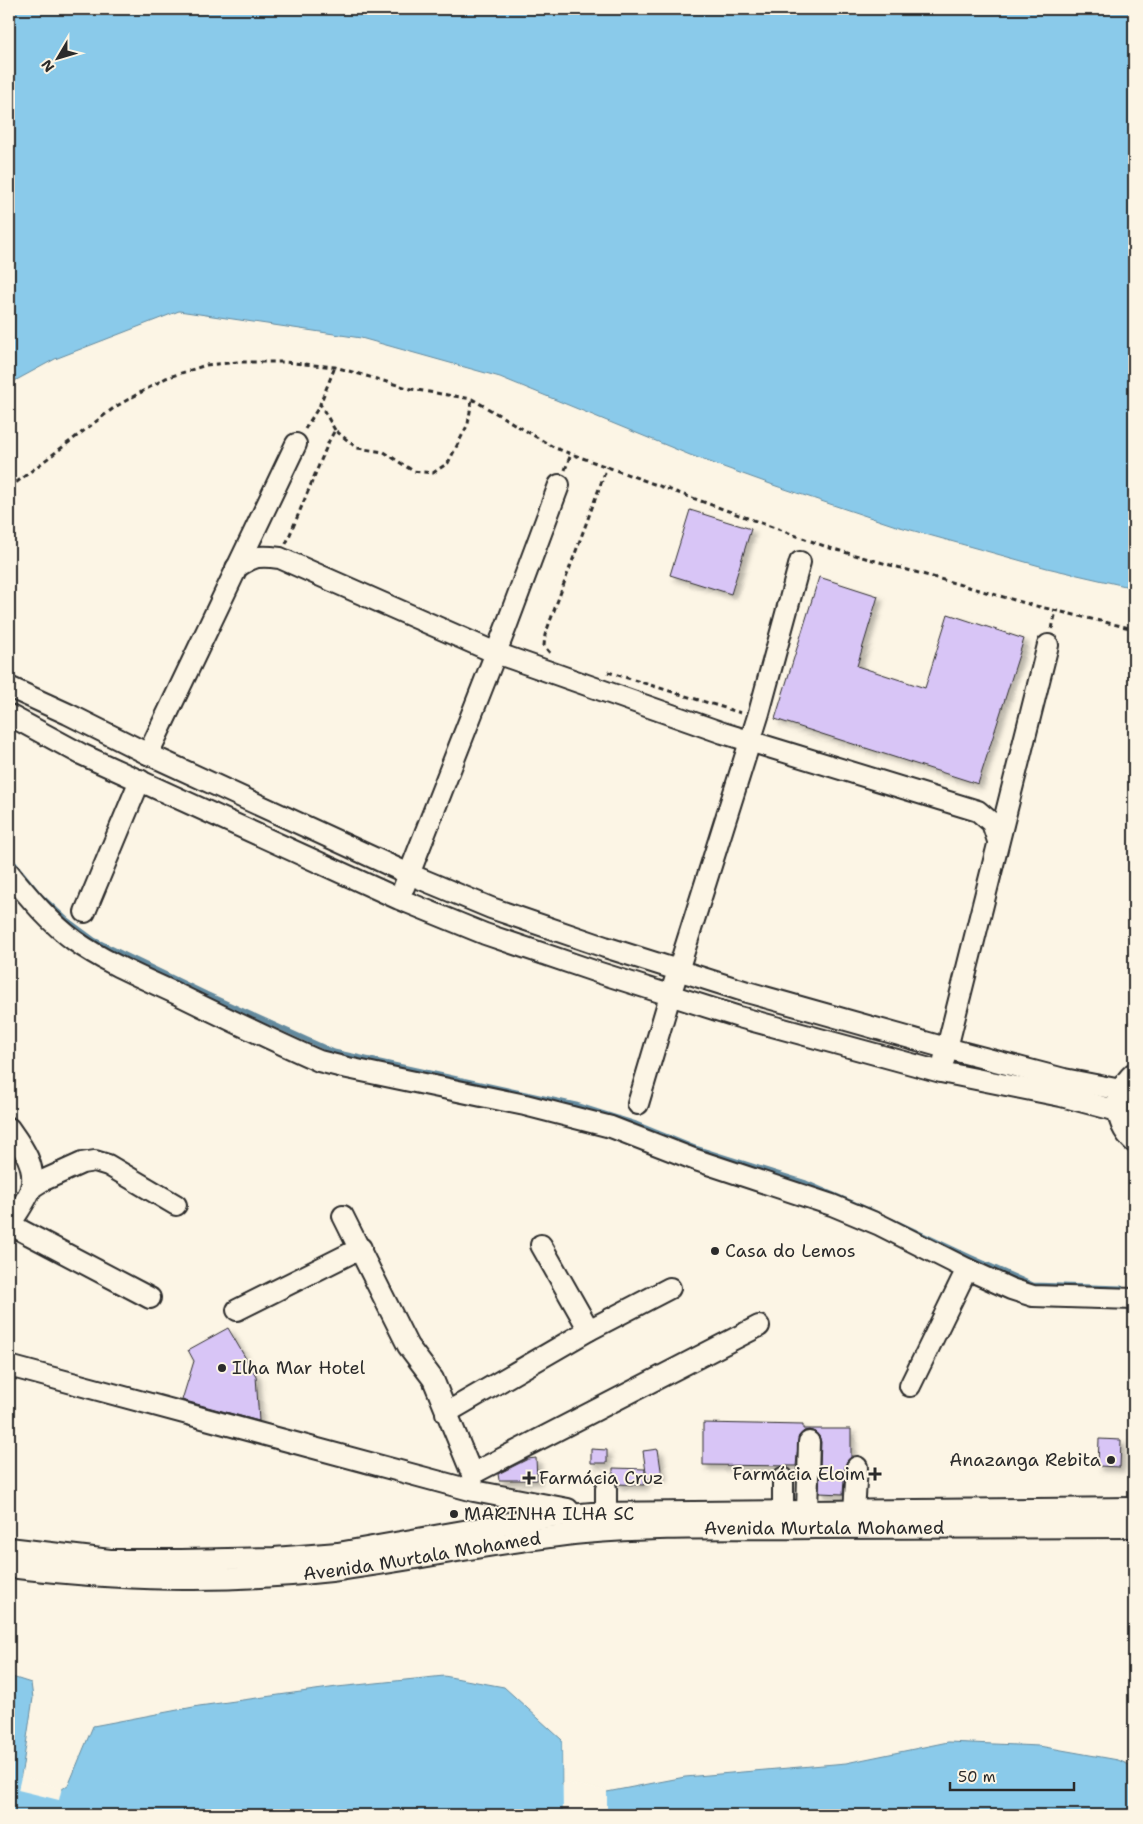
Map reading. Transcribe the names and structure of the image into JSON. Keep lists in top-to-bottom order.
{
  "streets": {
    "street": ["Avenida Murtala Mohamed"]
  },
  "places": {
    "other": [
      "Casa do Lemos",
      "Ilha Mar Hotel",
      "Anazanga Rebita",
      "MARINHA ILHA SC"
    ],
    "health": ["Farmácia Eloim", "Farmácia Cruz"]
  },
  "scale_bar": "50 m",
  "north": "bottom left"
}
